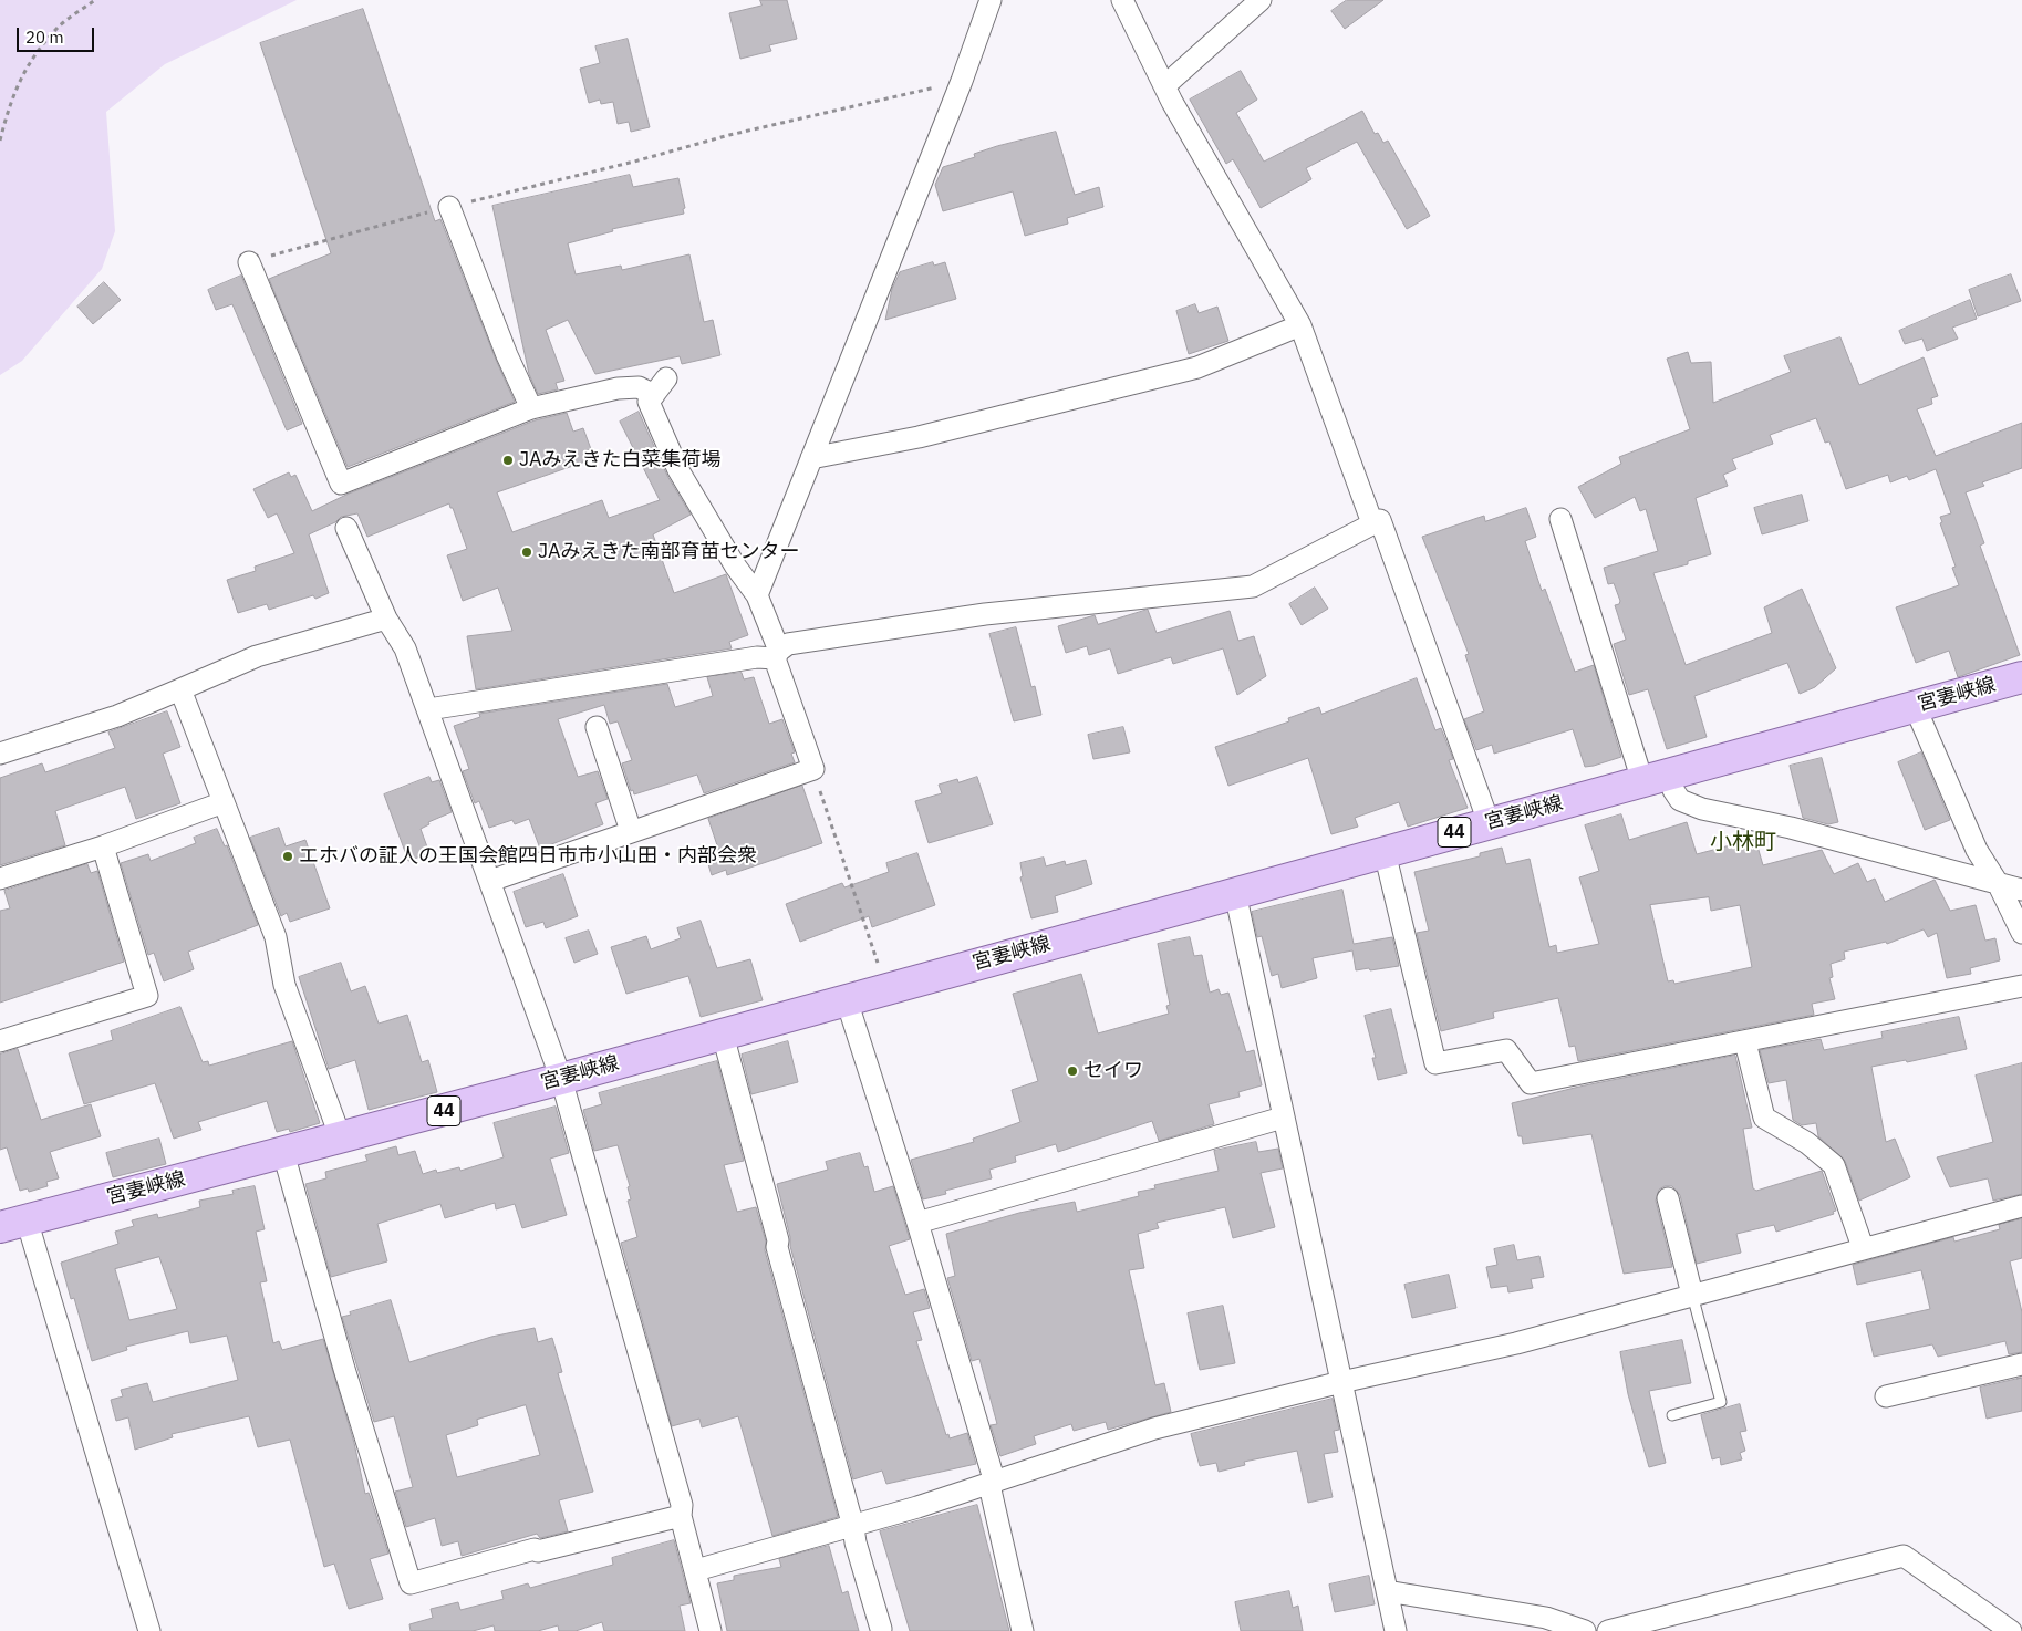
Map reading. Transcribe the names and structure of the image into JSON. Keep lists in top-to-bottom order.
{
  "streets": {
    "main road": ["宮妻峡線", "44"]
  },
  "districts": ["小林町"],
  "places": [
    "JAみえきた白菜集荷場",
    "JAみえきた南部育苗センター",
    "エホバの証人の王国会館四日市市小山田・内部会衆",
    "セイワ"
  ],
  "scale_bar": "20 m"
}
